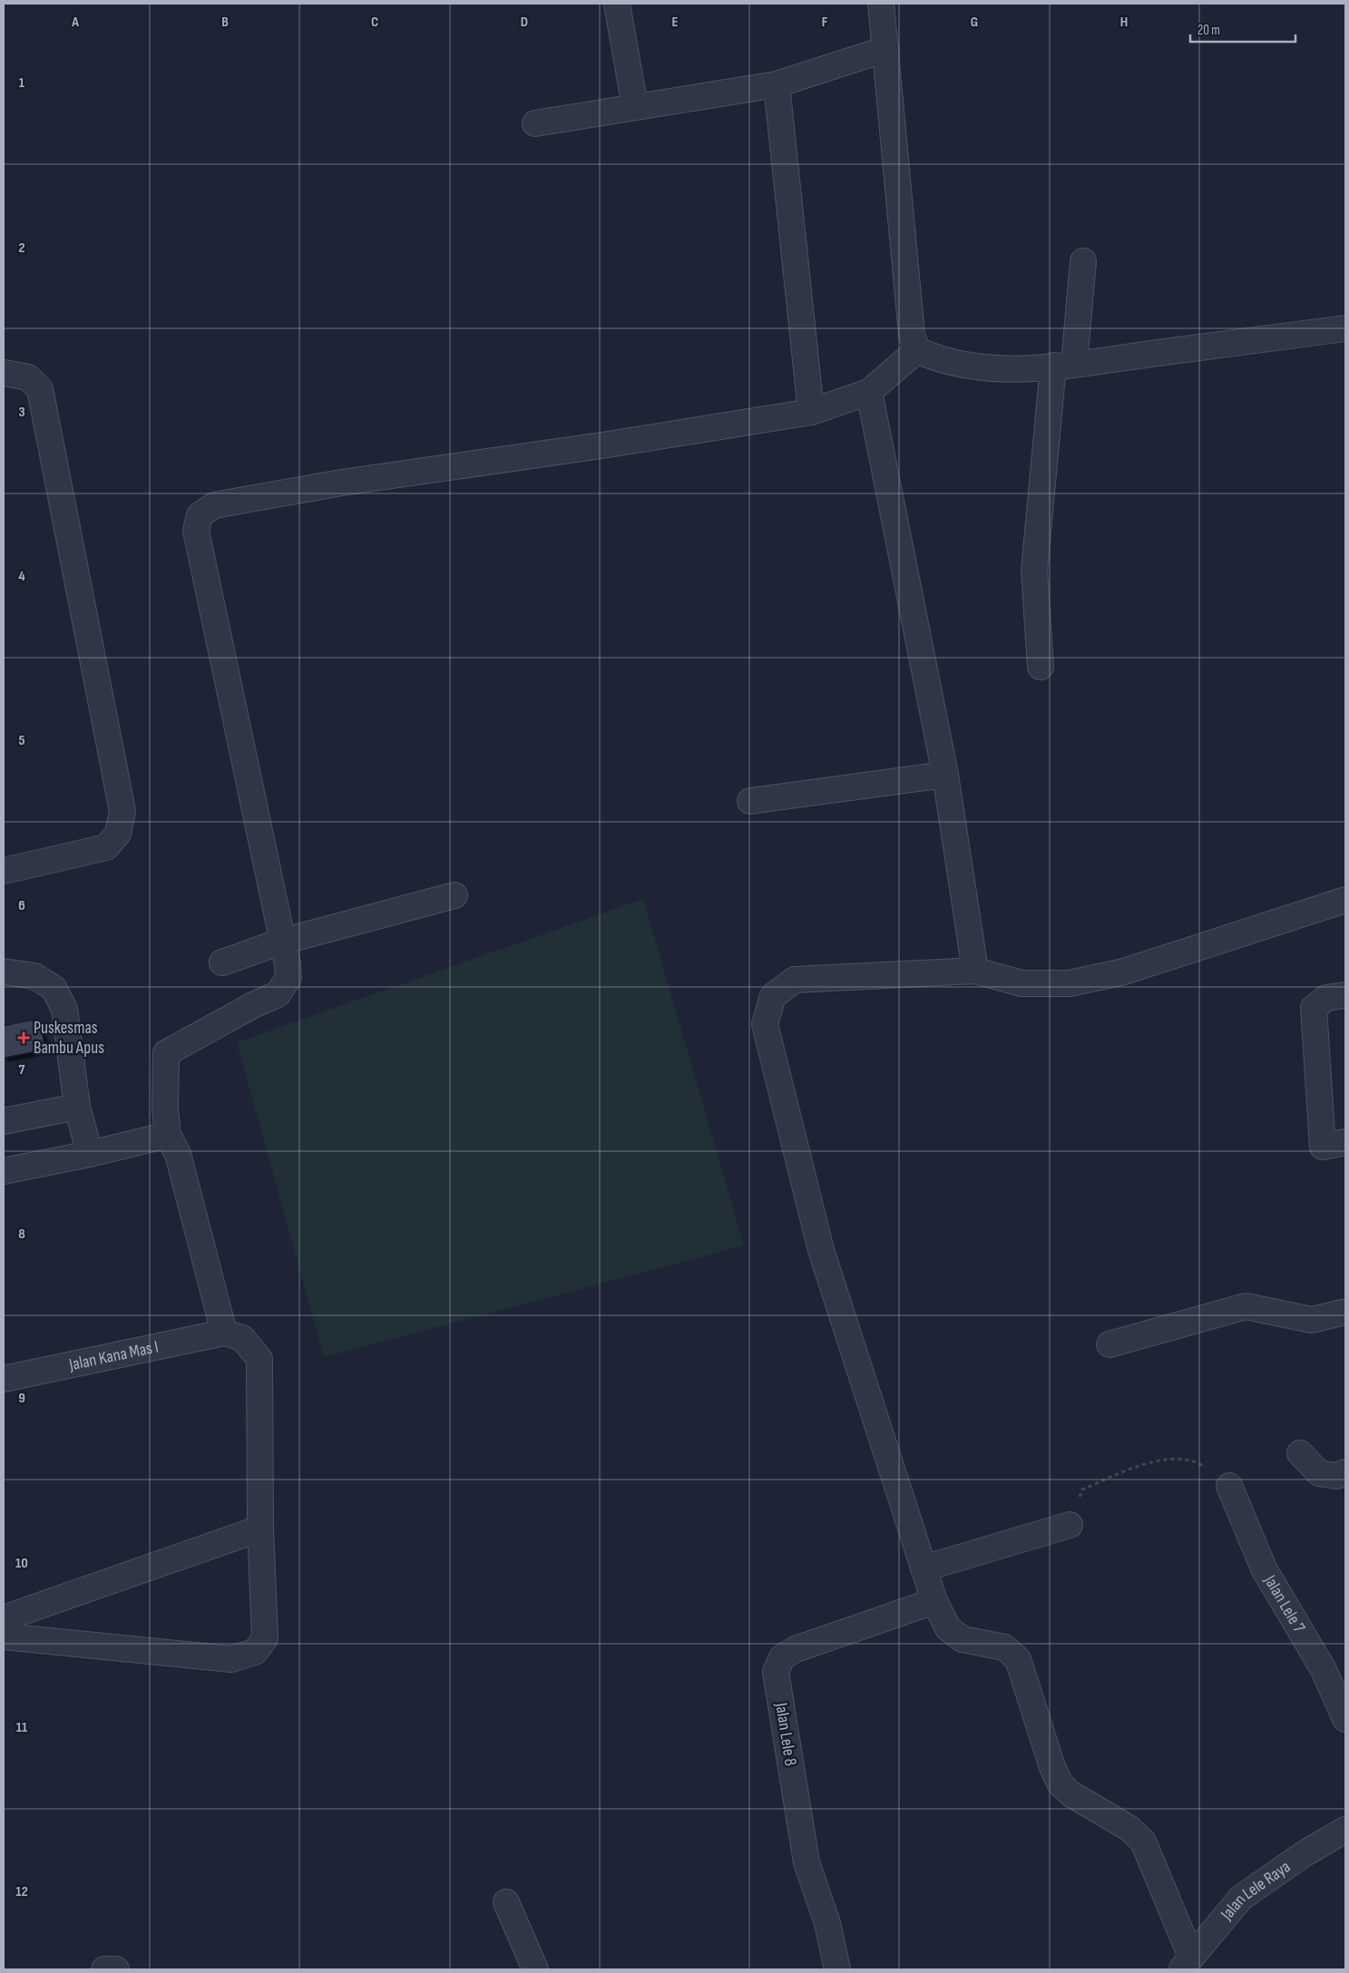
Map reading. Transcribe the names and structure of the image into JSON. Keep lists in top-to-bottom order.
{
  "streets": {
    "street": [
      "Jalan Kana Mas I",
      "Jalan Lele 7",
      "Jalan Lele 8",
      "Jalan Lele Raya"
    ]
  },
  "places": {
    "health": ["Puskesmas Bambu Apus"]
  },
  "scale_bar": "20 m",
  "grid": {
    "columns": [
      "A",
      "B",
      "C",
      "D",
      "E",
      "F",
      "G",
      "H"
    ],
    "rows": [
      "1",
      "2",
      "3",
      "4",
      "5",
      "6",
      "7",
      "8",
      "9",
      "10",
      "11",
      "12"
    ]
  }
}
